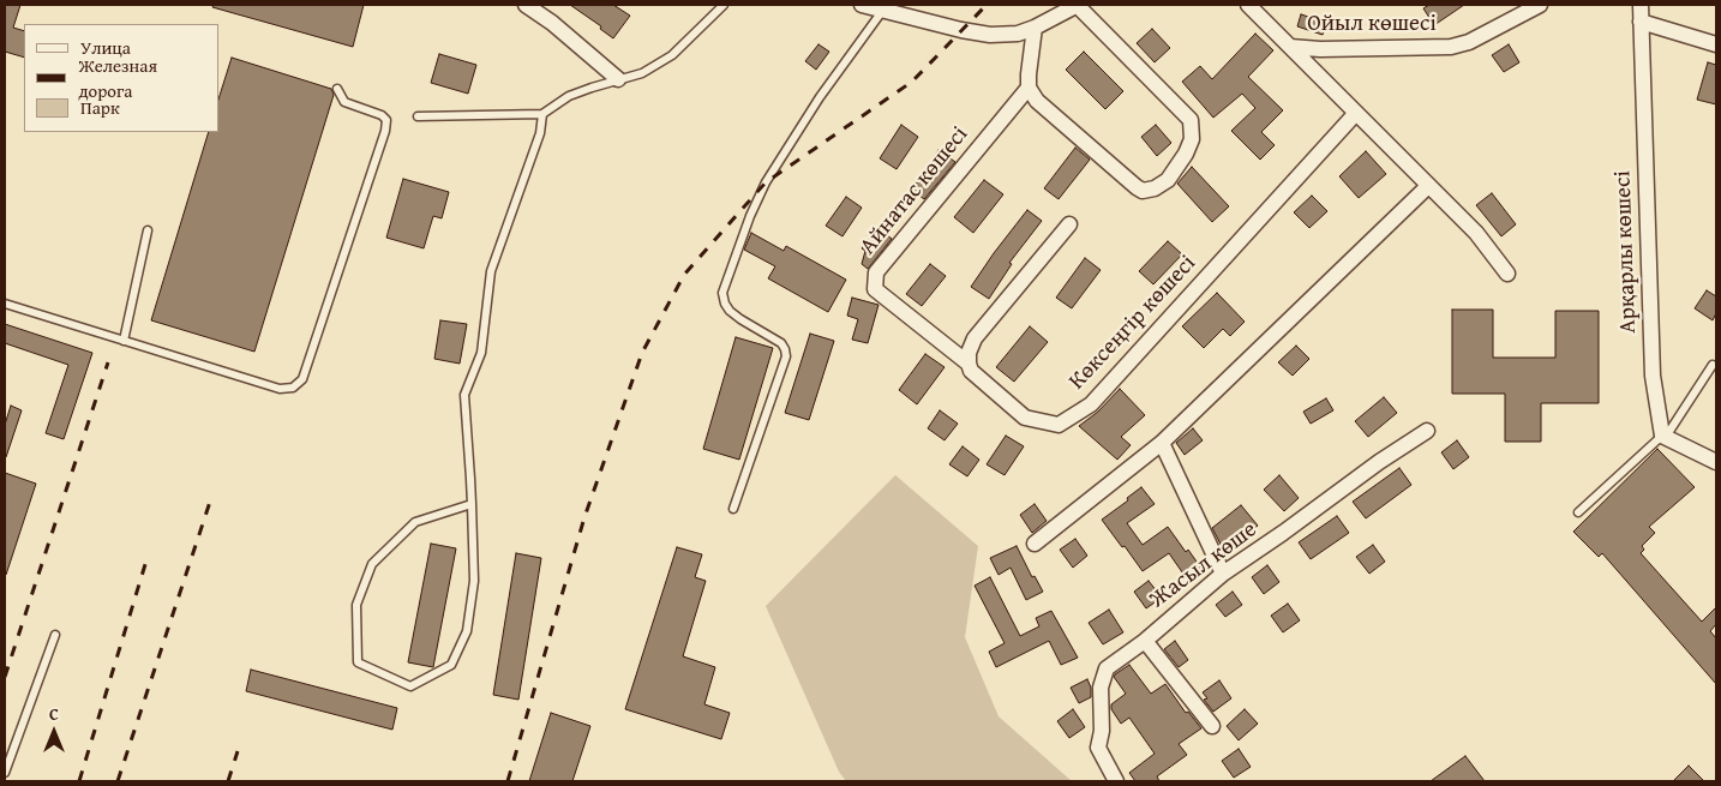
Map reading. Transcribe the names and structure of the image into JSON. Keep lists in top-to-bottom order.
{
  "streets": {
    "street": [
      "Ойыл көшесі",
      "Айнатас көшесі",
      "Арқарлы көшесі",
      "Көксеңгір көшесі",
      "Жасыл көше"
    ]
  },
  "crossings": [
    ["Айнатас көшесі", "Көксеңгір көшесі"]
  ],
  "legend": ["Улица", "Железная дорога", "Парк"],
  "north": "top"
}
